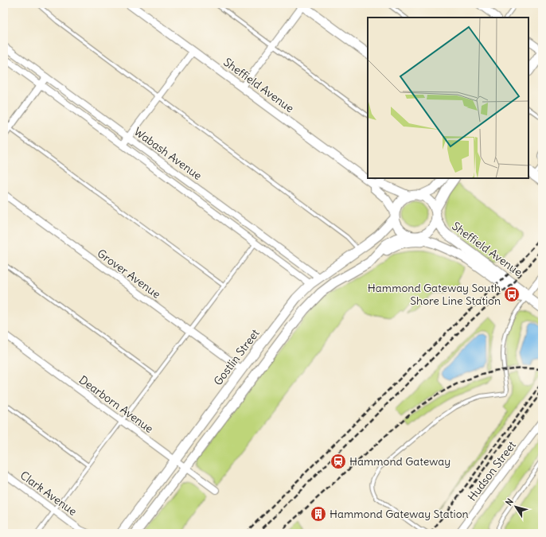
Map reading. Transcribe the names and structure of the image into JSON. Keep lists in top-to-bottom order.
{
  "streets": {
    "main road": ["Sheffield Avenue", "Gostlin Street"],
    "street": [
      "Wabash Avenue",
      "Grover Avenue",
      "Dearborn Avenue",
      "Hudson Street",
      "Clark Avenue"
    ]
  },
  "crossings": [
    ["Sheffield Avenue", "Gostlin Street"],
    ["Wabash Avenue", "Gostlin Street"],
    ["Grover Avenue", "Gostlin Street"],
    ["Gostlin Street", "Dearborn Avenue"]
  ],
  "places": {
    "bus stop": ["Hammond Gateway South Shore Line Station"],
    "station": ["Hammond Gateway"],
    "building": ["Hammond Gateway Station"]
  },
  "north": "top left"
}
